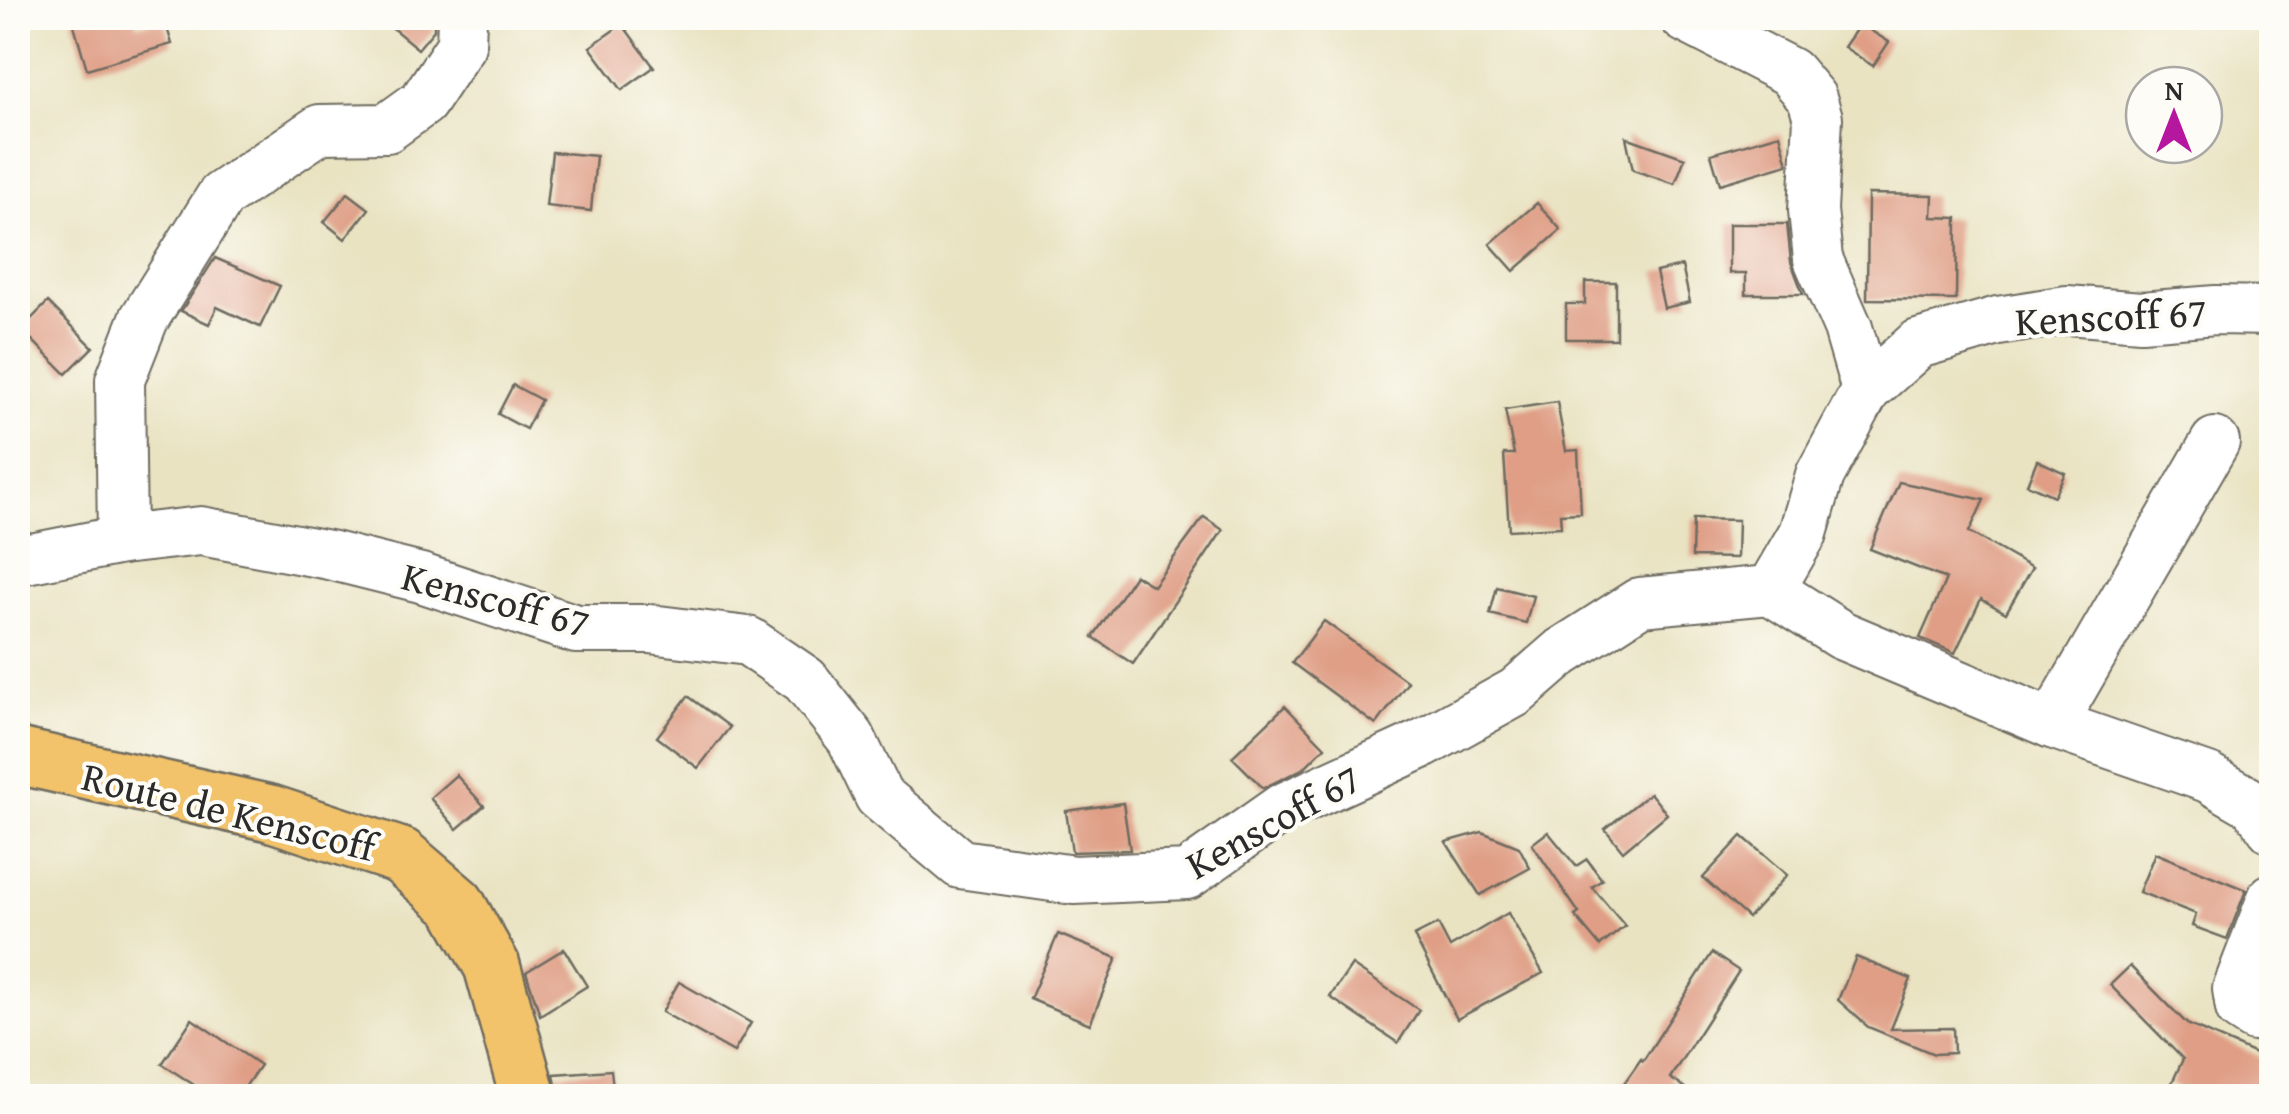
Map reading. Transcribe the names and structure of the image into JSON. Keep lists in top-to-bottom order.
{
  "streets": {
    "main road": ["Route de Kenscoff"],
    "street": ["Kenscoff 67"]
  },
  "north": "top"
}
